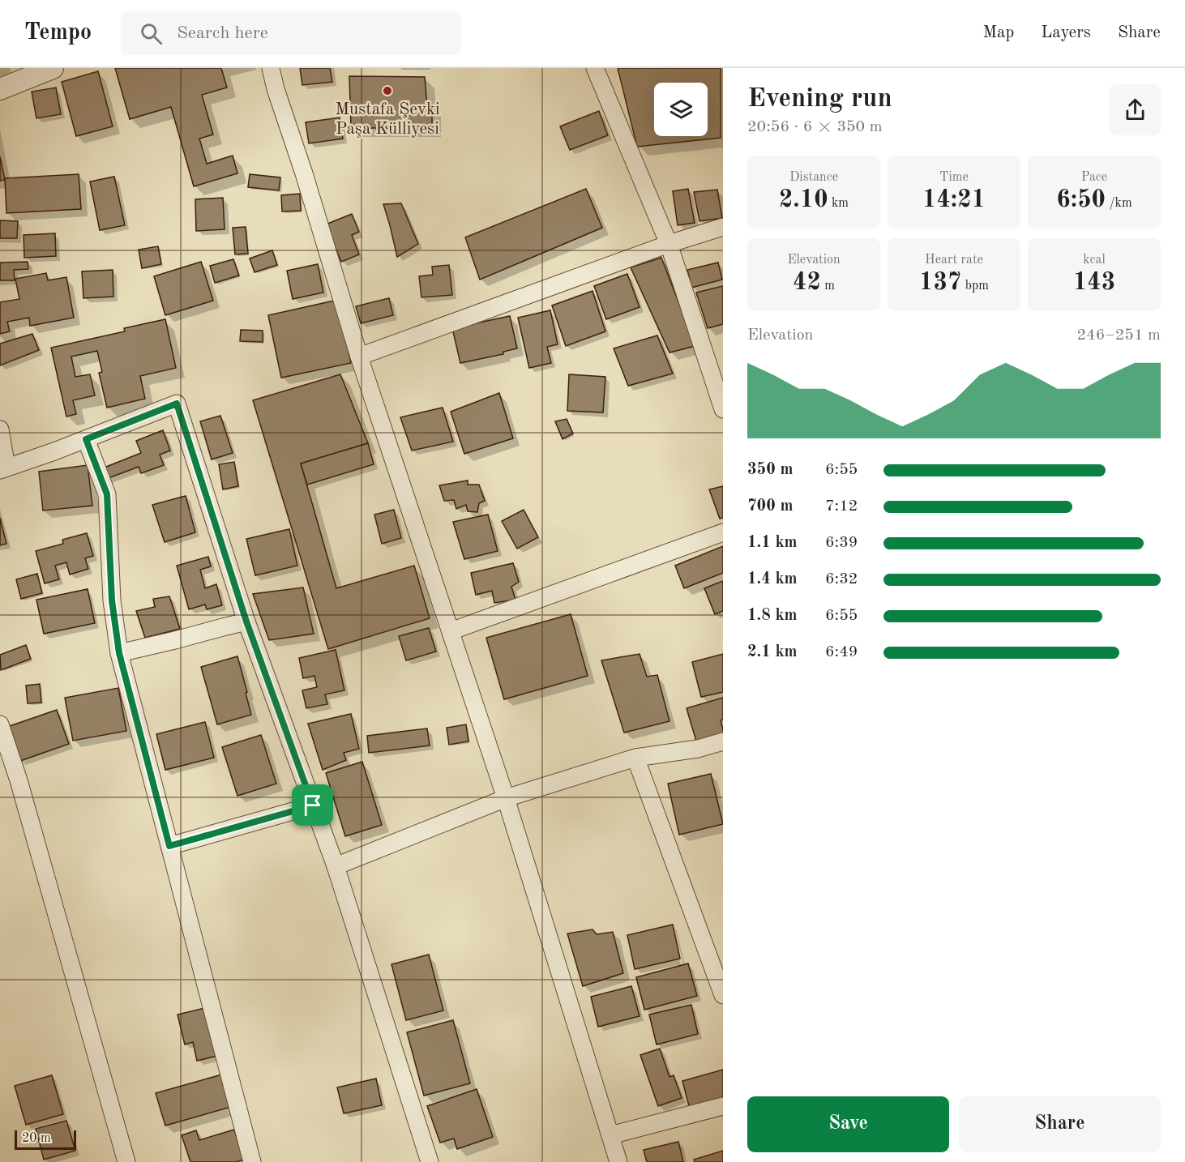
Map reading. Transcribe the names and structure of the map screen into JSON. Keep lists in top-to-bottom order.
{
  "places": ["Mustafa Şevki Paşa Külliyesi"],
  "scale_bar": "20 m",
  "page": {
    "header": "Tempo",
    "search": "Search here",
    "nav": ["Map", "Layers", "Share"],
    "heading": ["Evening run", "20:56 · 6 × 350 m"],
    "stats": [
      ["Distance", "2.10 km"],
      ["Time", "14:21"],
      ["Pace", "6:50 /km"],
      ["Elevation", "42 m"],
      ["Heart rate", "137 bpm"],
      ["kcal", "143"]
    ],
    "chart": ["Elevation", "246–251 m"],
    "list": [
      {
        "name": "350 m",
        "note": "6:55"
      },
      {
        "name": "700 m",
        "note": "7:12"
      },
      {
        "name": "1.1 km",
        "note": "6:39"
      },
      {
        "name": "1.4 km",
        "note": "6:32"
      },
      {
        "name": "1.8 km",
        "note": "6:55"
      },
      {
        "name": "2.1 km",
        "note": "6:49"
      }
    ],
    "buttons": ["Save", "Share"],
    "scale": "20 m"
  }
}
